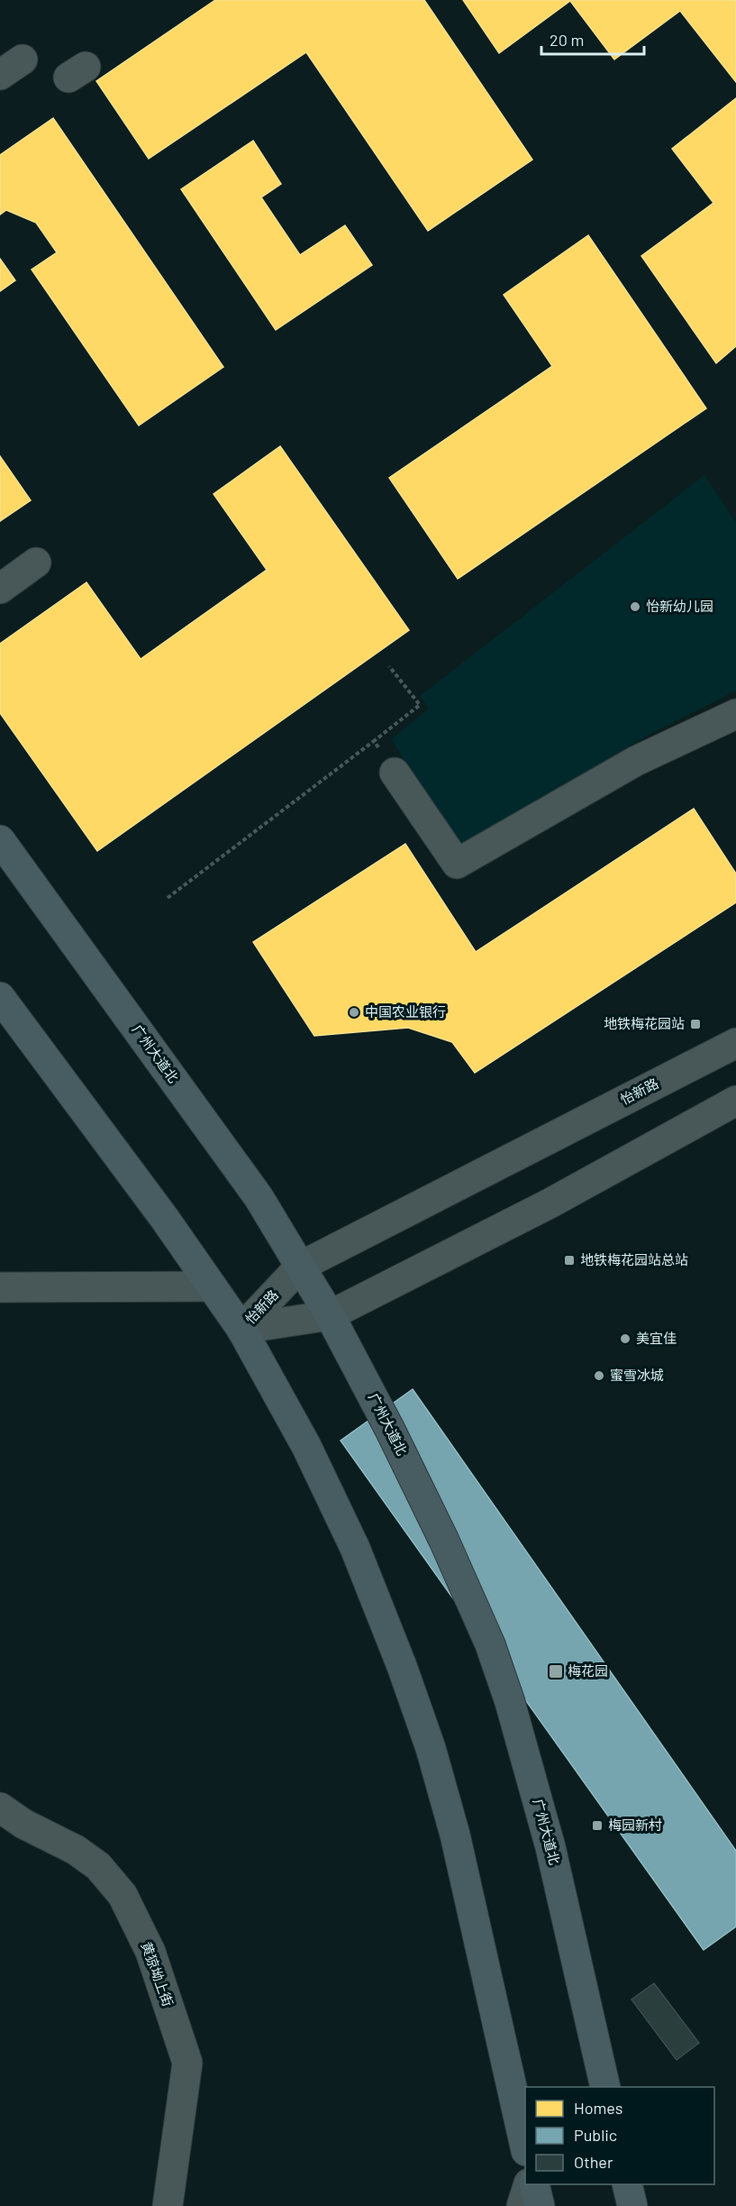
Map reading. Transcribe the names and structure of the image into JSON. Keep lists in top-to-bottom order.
{
  "streets": {
    "highway": ["广州大道北"],
    "street": ["怡新路", "黄猄坳上街"]
  },
  "crossings": [
    ["广州大道北", "怡新路"]
  ],
  "places": {
    "other": [
      "怡新幼儿园",
      "中国农业银行",
      "美宜佳",
      "蜜雪冰城"
    ],
    "transit": [
      "地铁梅花园站",
      "地铁梅花园站总站",
      "梅花园",
      "梅园新村"
    ]
  },
  "legend": ["Homes", "Public", "Other"],
  "scale_bar": "20 m"
}
